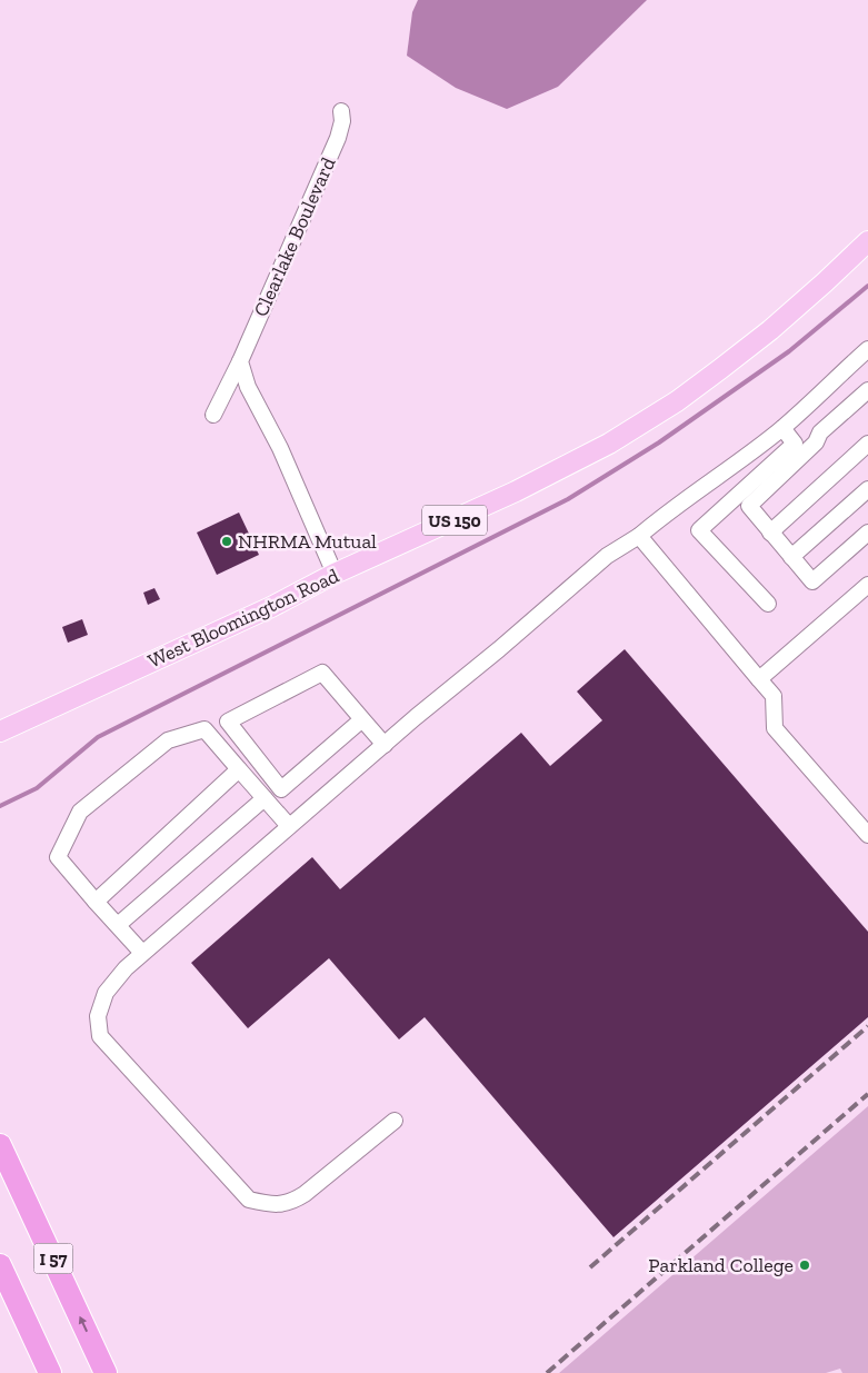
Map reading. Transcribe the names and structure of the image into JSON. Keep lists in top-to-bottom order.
{
  "streets": {
    "highway": ["I 57"],
    "main road": ["US 150", "West Bloomington Road"],
    "street": ["Clearlake Boulevard"]
  },
  "places": ["NHRMA Mutual", "Parkland College"]
}
